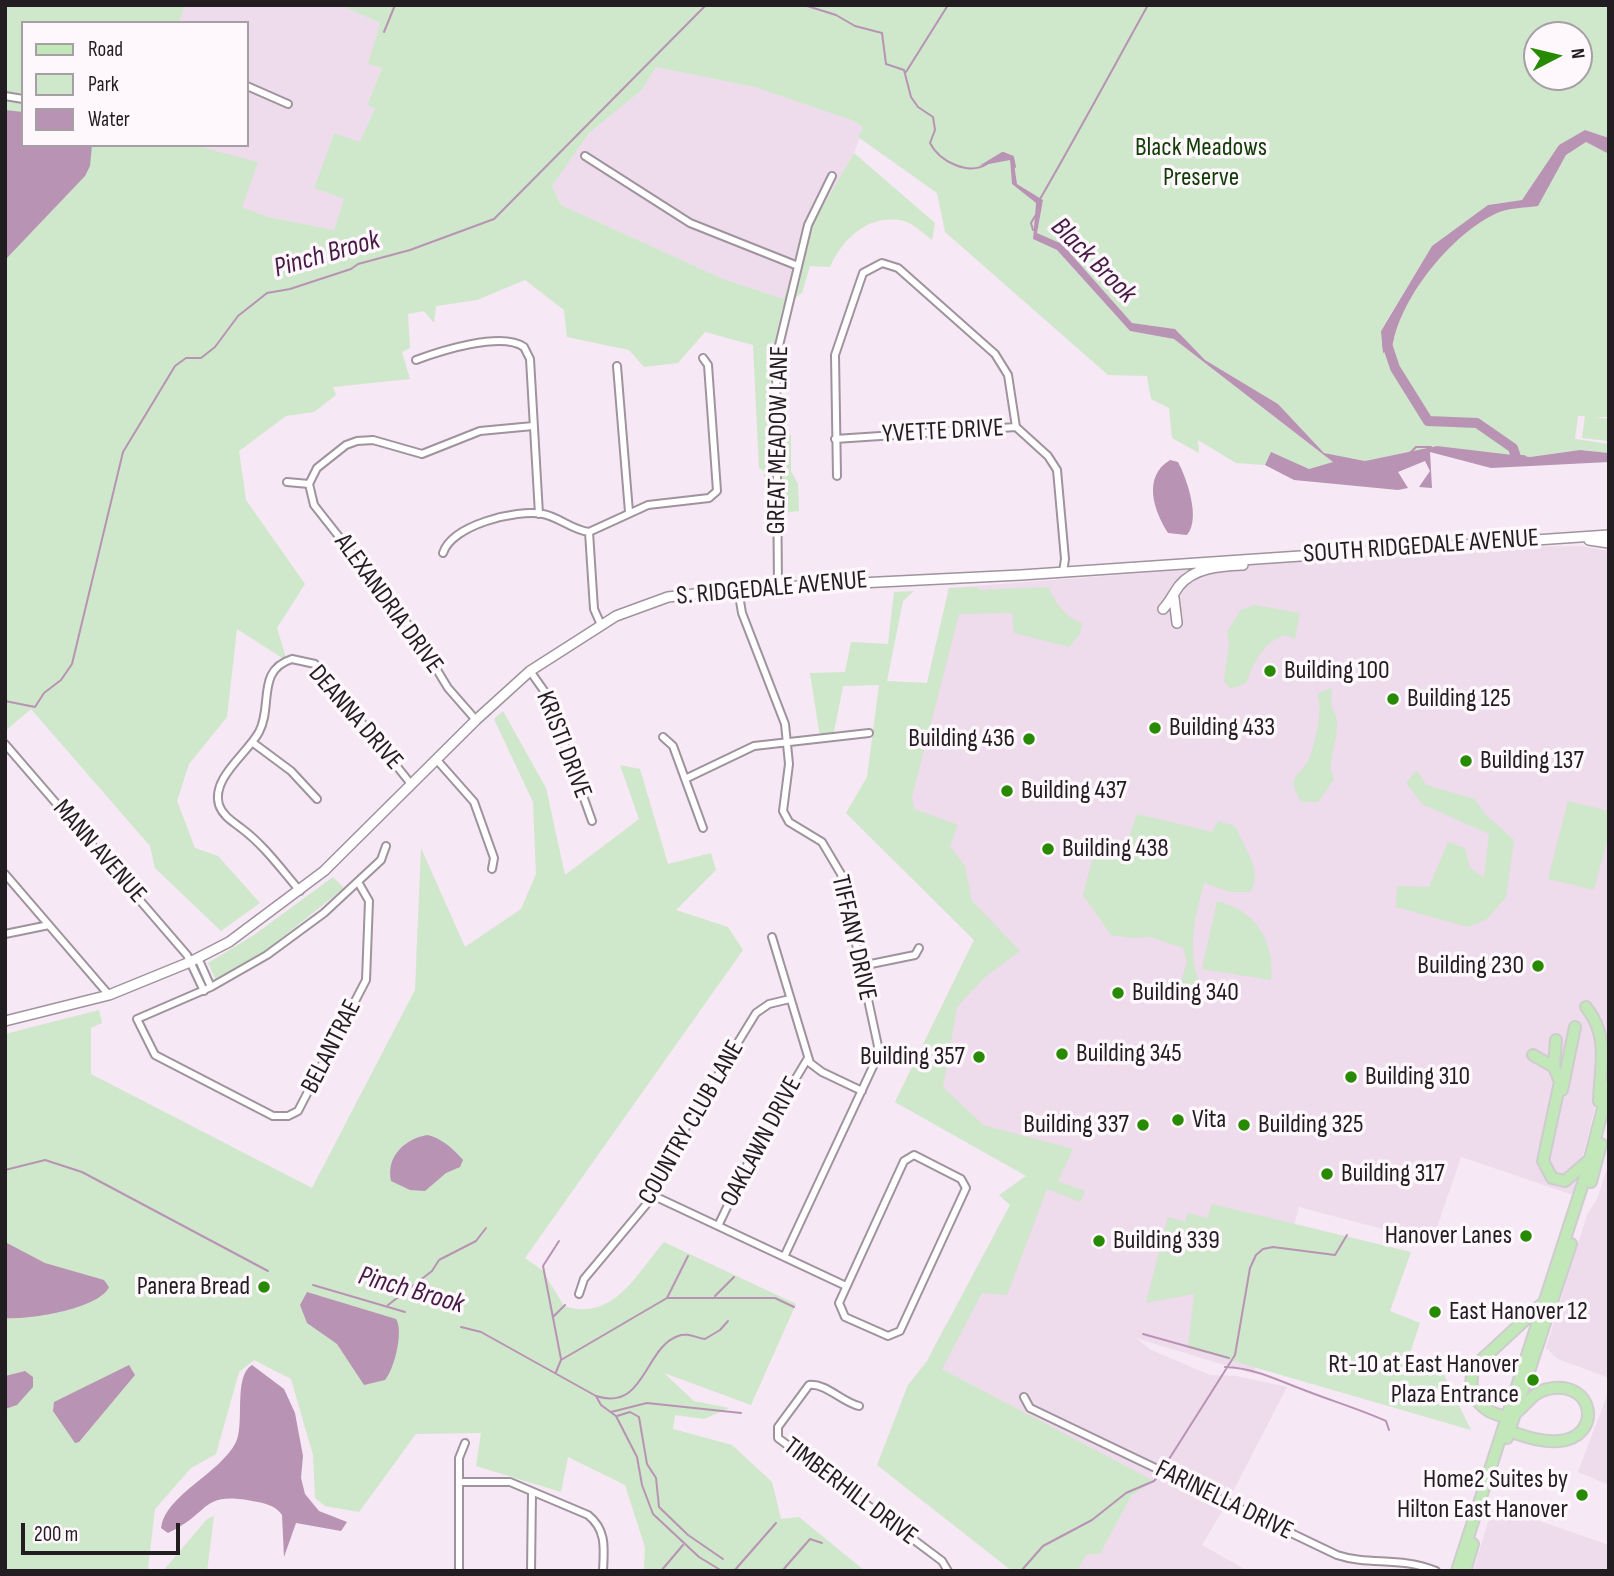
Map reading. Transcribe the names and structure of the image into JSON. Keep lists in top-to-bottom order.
{
  "streets": {
    "main road": ["SOUTH RIDGEDALE AVENUE", "S. RIDGEDALE AVENUE"],
    "street": [
      "YVETTE DRIVE",
      "GREAT MEADOW LANE",
      "ALEXANDRIA DRIVE",
      "DEANNA DRIVE",
      "KRISTI DRIVE",
      "MANN AVENUE",
      "TIFFANY DRIVE",
      "BELANTRAE",
      "COUNTRY CLUB LANE",
      "OAKLAWN DRIVE",
      "TIMBERHILL DRIVE",
      "FARINELLA DRIVE"
    ]
  },
  "crossings": [
    ["YVETTE DRIVE", "S. RIDGEDALE AVENUE"],
    ["GREAT MEADOW LANE", "S. RIDGEDALE AVENUE"],
    ["SOUTH RIDGEDALE AVENUE", "S. RIDGEDALE AVENUE"],
    ["S. RIDGEDALE AVENUE", "ALEXANDRIA DRIVE"],
    ["S. RIDGEDALE AVENUE", "DEANNA DRIVE"],
    ["S. RIDGEDALE AVENUE", "KRISTI DRIVE"],
    ["S. RIDGEDALE AVENUE", "MANN AVENUE"],
    ["S. RIDGEDALE AVENUE", "TIFFANY DRIVE"]
  ],
  "water": ["Pinch Brook", "Black Brook"],
  "parks": ["Black Meadows Preserve"],
  "places": [
    "Building 100",
    "Building 125",
    "Building 433",
    "Building 436",
    "Building 137",
    "Building 437",
    "Building 438",
    "Building 230",
    "Building 340",
    "Building 345",
    "Building 357",
    "Building 310",
    "Vita",
    "Building 337",
    "Building 325",
    "Building 317",
    "Hanover Lanes",
    "Building 339",
    "Panera Bread",
    "East Hanover 12",
    "Rt-10 at East Hanover Plaza Entrance",
    "Home2 Suites by Hilton East Hanover"
  ],
  "legend": ["Road", "Park", "Water"],
  "scale_bar": "200 m",
  "north": "right"
}
